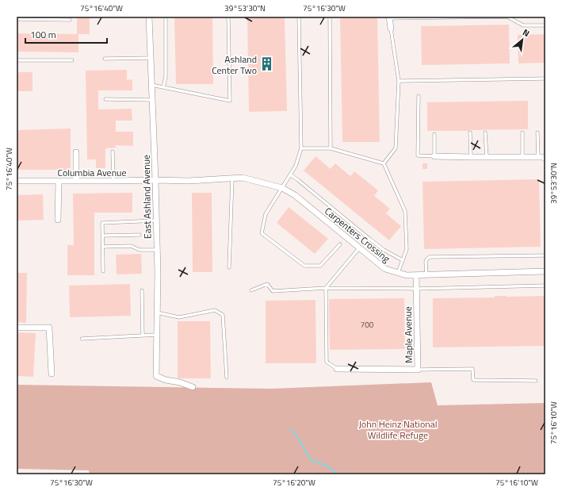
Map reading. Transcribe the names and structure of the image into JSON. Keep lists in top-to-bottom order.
{
  "streets": {
    "street": [
      "Columbia Avenue",
      "East Ashland Avenue",
      "Carpenters Crossing",
      "Maple Avenue"
    ]
  },
  "crossings": [
    ["Columbia Avenue", "East Ashland Avenue"],
    ["Columbia Avenue", "Carpenters Crossing"],
    ["Carpenters Crossing", "Maple Avenue"]
  ],
  "parks": ["John Heinz National Wildlife Refuge"],
  "places": {
    "building": ["Ashland Center Two"]
  },
  "house_numbers": ["700"],
  "scale_bar": "100 m",
  "north": "top right",
  "coordinates": [
    "75°16'40\"W",
    "39°53'30\"N",
    "75°16'30\"W",
    "75°16'10\"W",
    "75°16'20\"W"
  ]
}
